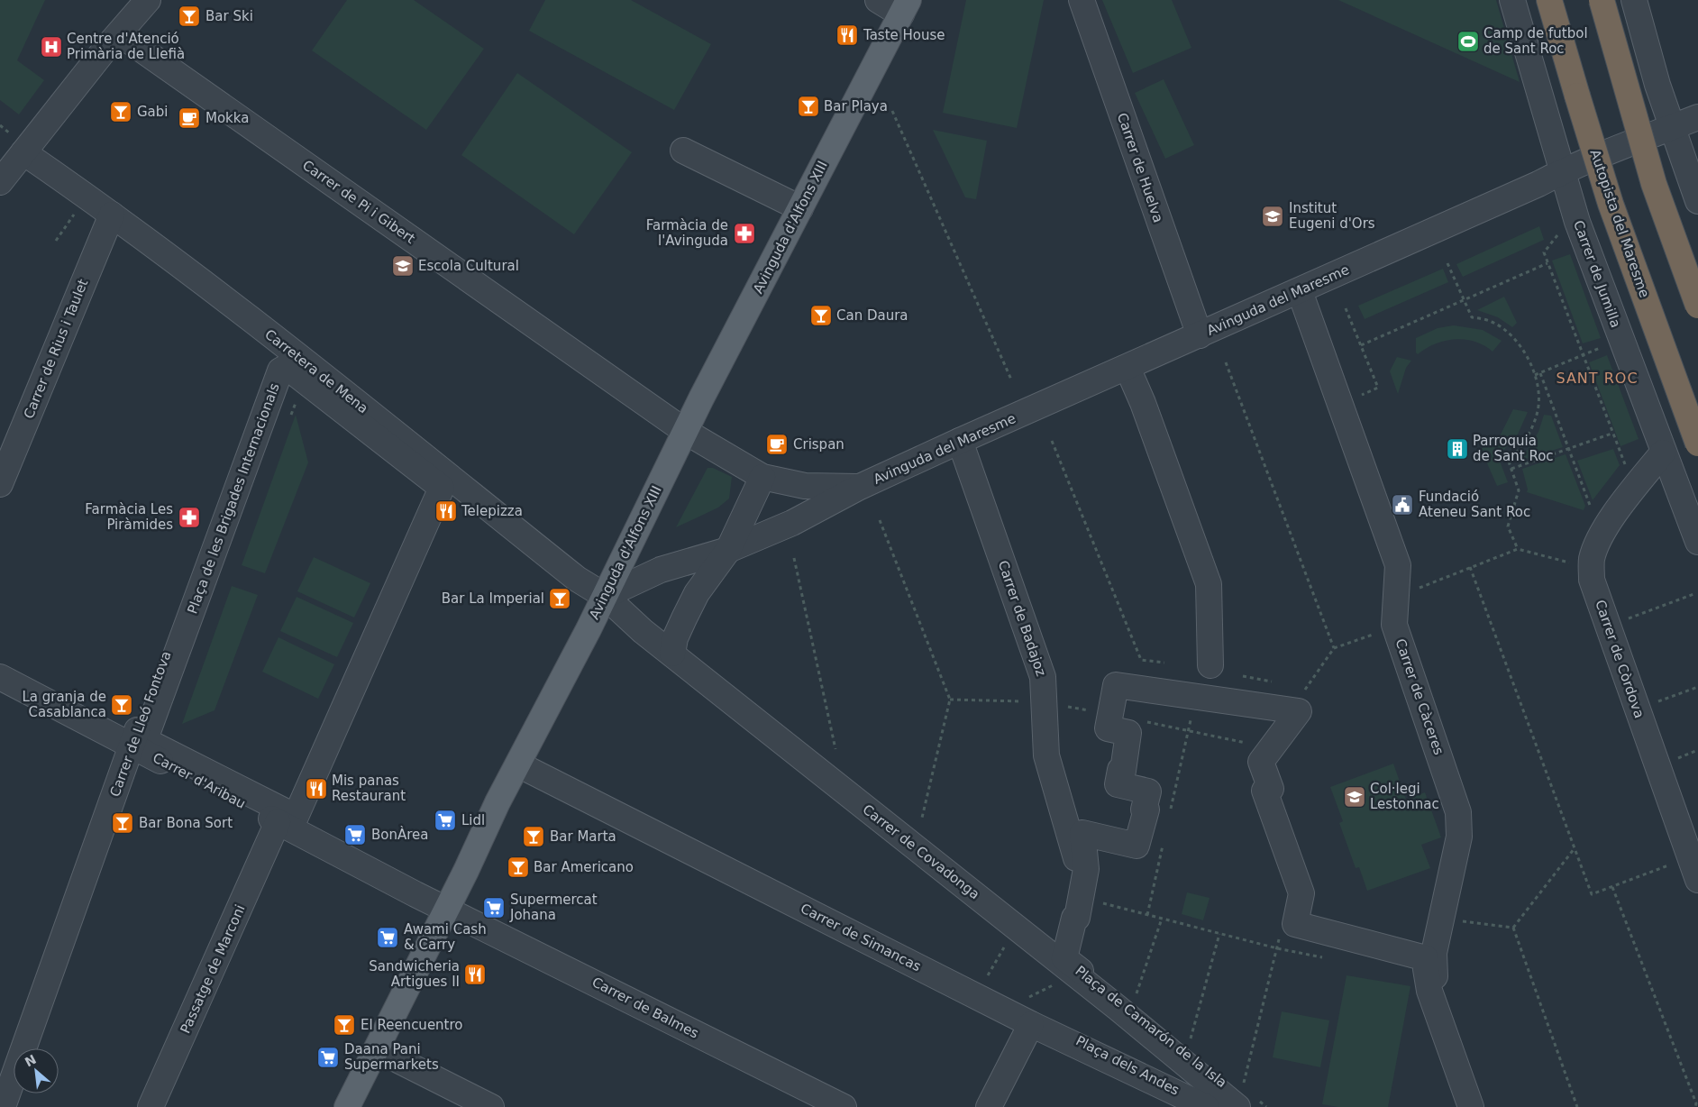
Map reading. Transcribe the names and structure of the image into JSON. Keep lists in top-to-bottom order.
{
  "streets": {
    "highway": ["Autopista del Maresme"],
    "main road": ["Avinguda d'Alfons XIII"],
    "street": [
      "Carrer de Huelva",
      "Carrer de Pi i Gibert",
      "Carrer de Jumilla",
      "Avinguda del Maresme",
      "Carrer de Rius i Taulet",
      "Carretera de Mena",
      "Plaça de les Brigades Internacionals",
      "Carrer de Badajoz",
      "Carrer de Còrdova",
      "Carrer de Càceres",
      "Carrer de Lleó Fontova",
      "Carrer d'Aribau",
      "Carrer de Covadonga",
      "Carrer de Simancas",
      "Passatge de Marconi",
      "Carrer de Balmes",
      "Plaça de Camarón de la Isla",
      "Plaça dels Andes"
    ]
  },
  "crossings": [
    ["Carrer de Huelva", "Avinguda del Maresme"],
    ["Carrer de Pi i Gibert", "Avinguda d'Alfons XIII"],
    ["Carrer de Pi i Gibert", "Avinguda del Maresme"],
    ["Avinguda d'Alfons XIII", "Avinguda del Maresme"],
    ["Avinguda d'Alfons XIII", "Carretera de Mena"],
    ["Avinguda d'Alfons XIII", "Carrer d'Aribau"],
    ["Avinguda d'Alfons XIII", "Carrer de Covadonga"],
    ["Avinguda d'Alfons XIII", "Carrer de Simancas"],
    ["Avinguda d'Alfons XIII", "Carrer de Balmes"],
    ["Carrer de Jumilla", "Avinguda del Maresme"],
    ["Carrer de Jumilla", "Carrer de Còrdova"],
    ["Avinguda del Maresme", "Carretera de Mena"],
    ["Avinguda del Maresme", "Carrer de Badajoz"],
    ["Avinguda del Maresme", "Carrer de Càceres"],
    ["Avinguda del Maresme", "Carrer de Covadonga"],
    ["Carrer de Rius i Taulet", "Carretera de Mena"],
    ["Carretera de Mena", "Carrer de Lleó Fontova"],
    ["Carretera de Mena", "Carrer de Covadonga"],
    ["Plaça de les Brigades Internacionals", "Carrer d'Aribau"],
    ["Plaça de les Brigades Internacionals", "Passatge de Marconi"],
    ["Carrer de Badajoz", "Carrer de Covadonga"],
    ["Carrer de Lleó Fontova", "Carrer d'Aribau"],
    ["Carrer d'Aribau", "Passatge de Marconi"],
    ["Carrer d'Aribau", "Carrer de Balmes"],
    ["Carrer de Covadonga", "Plaça de Camarón de la Isla"]
  ],
  "districts": ["SANT ROC"],
  "places": {
    "bar": [
      "Bar Ski",
      "Bar Playa",
      "Gabi",
      "Can Daura",
      "Bar La Imperial",
      "La granja de Casablanca",
      "Bar Bona Sort",
      "Bar Marta",
      "Bar Americano",
      "El Reencuentro"
    ],
    "restaurant": [
      "Taste House",
      "Telepizza",
      "Mis panas Restaurant",
      "Sandwicheria Artigues II"
    ],
    "sports": ["Camp de futbol de Sant Roc"],
    "hospital": ["Centre d'Atenció Primària de Llefià"],
    "cafe": ["Mokka", "Crispan"],
    "school or university": ["Institut Eugeni d'Ors", "Escola Cultural", "Col·legi Lestonnac"],
    "pharmacy": ["Farmàcia de l'Avinguda", "Farmàcia Les Piràmides"],
    "building": ["Parroquia de Sant Roc"],
    "public building": ["Fundació Ateneu Sant Roc"],
    "supermarket": [
      "Lidl",
      "BonÀrea",
      "Supermercat Johana",
      "Awami Cash & Carry",
      "Daana Pani Supermarkets"
    ]
  },
  "north": "top left"
}
